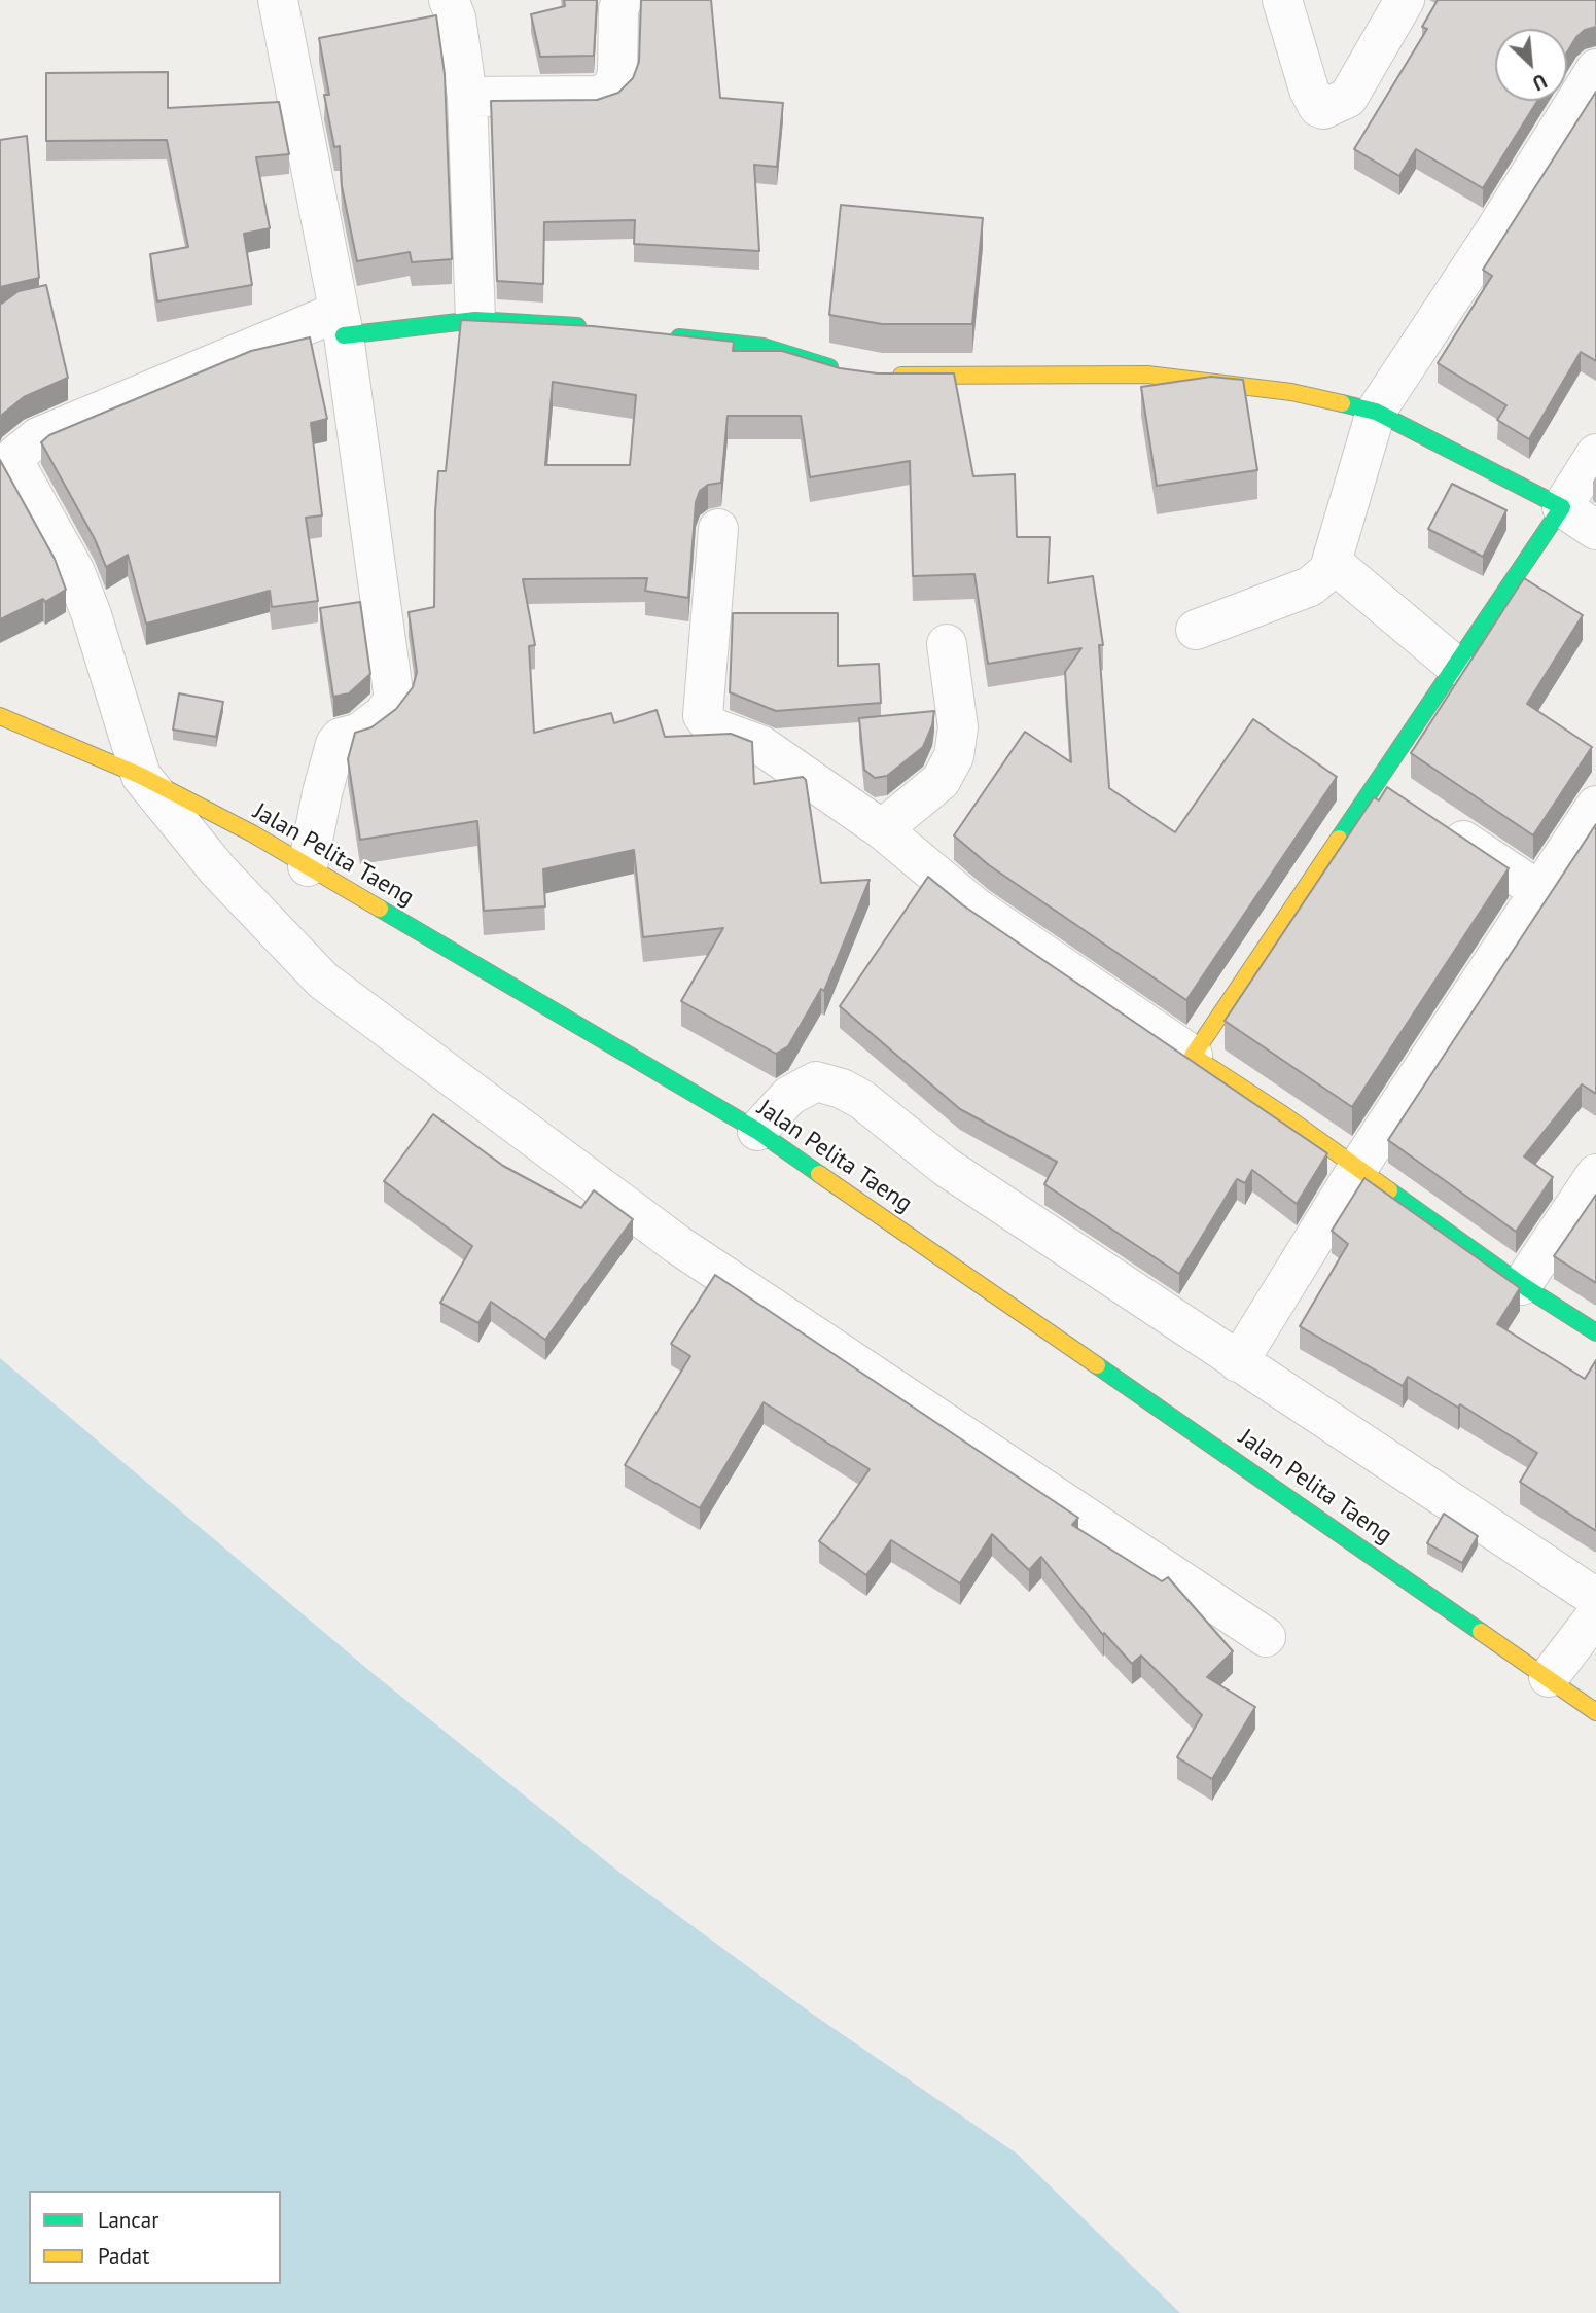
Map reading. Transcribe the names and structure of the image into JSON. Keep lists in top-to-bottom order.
{
  "streets": {
    "street": ["Jalan Pelita Taeng"]
  },
  "legend": ["Lancar", "Padat"],
  "north": "bottom right"
}
